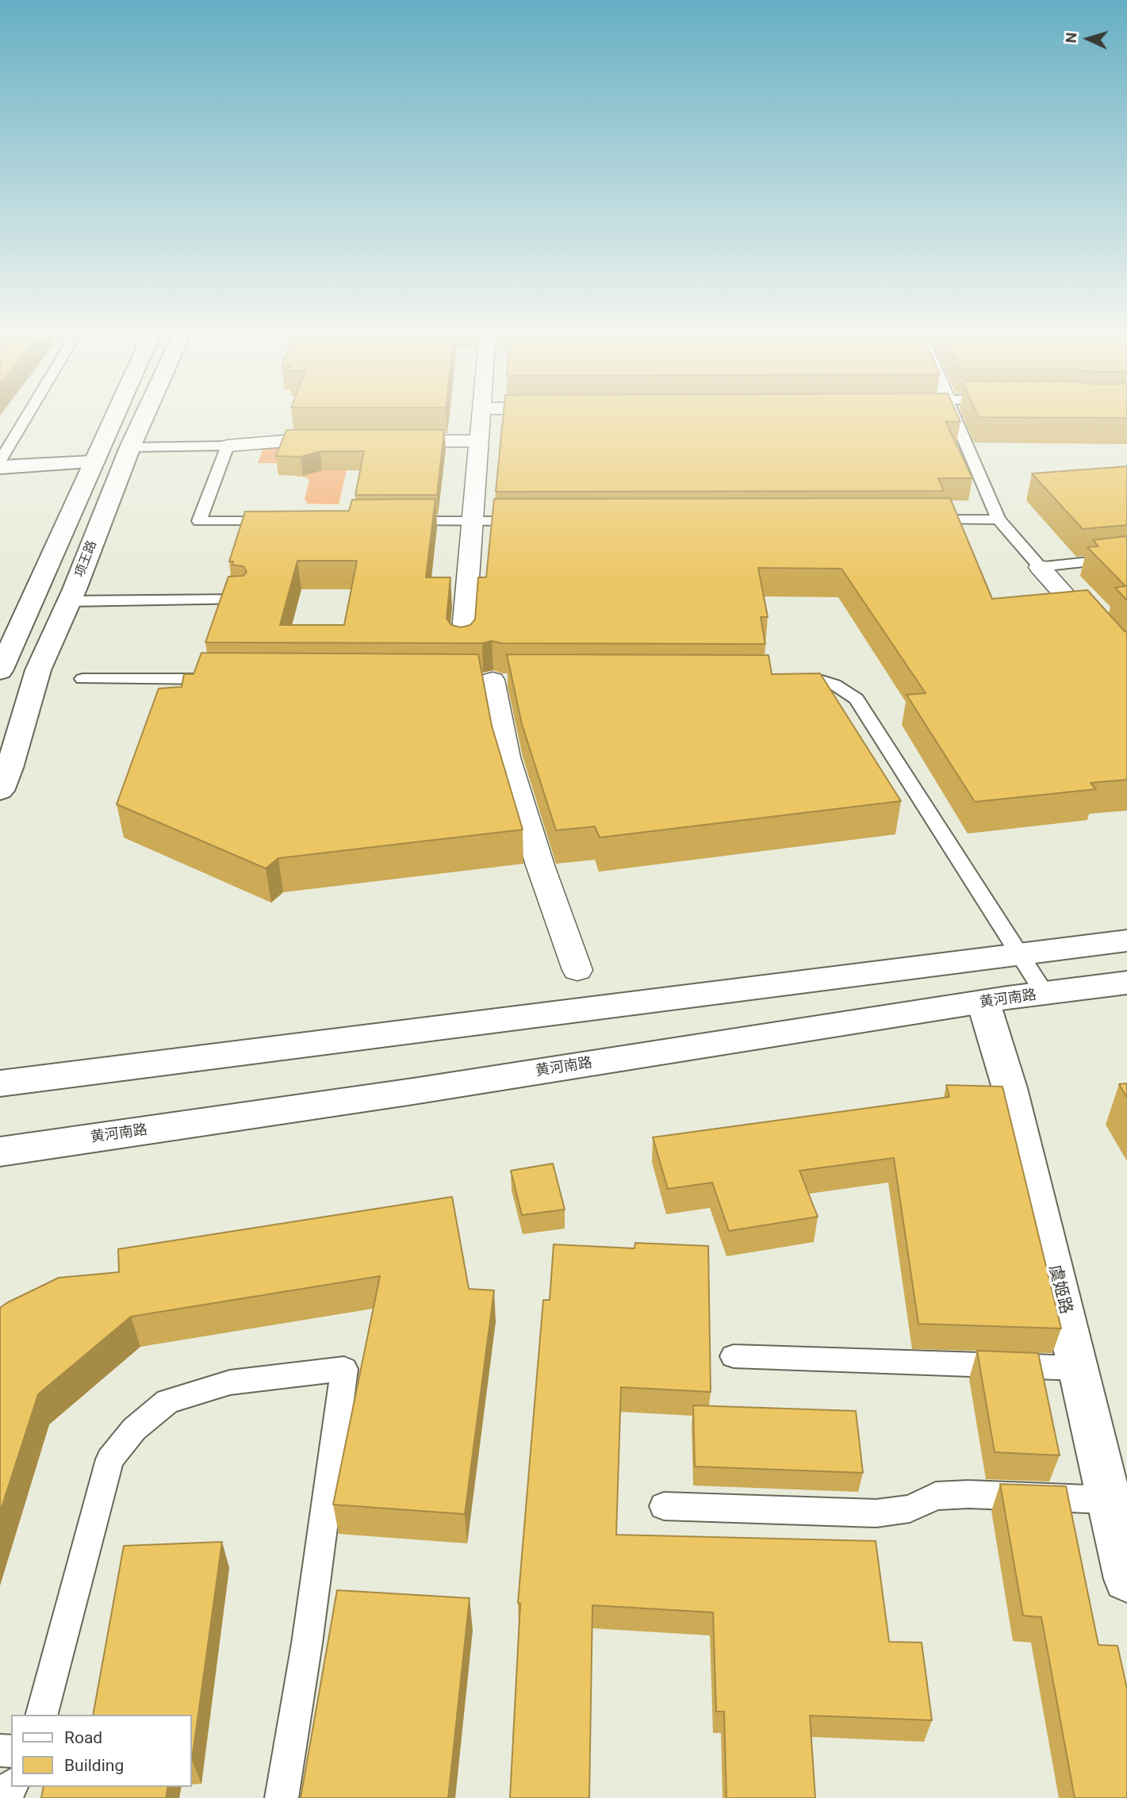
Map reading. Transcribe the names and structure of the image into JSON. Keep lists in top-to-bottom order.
{
  "streets": {
    "main road": ["项王路", "黄河南路", "虞姬路"]
  },
  "crossings": [
    ["黄河南路", "虞姬路"]
  ],
  "legend": ["Road", "Building"],
  "north": "left"
}
